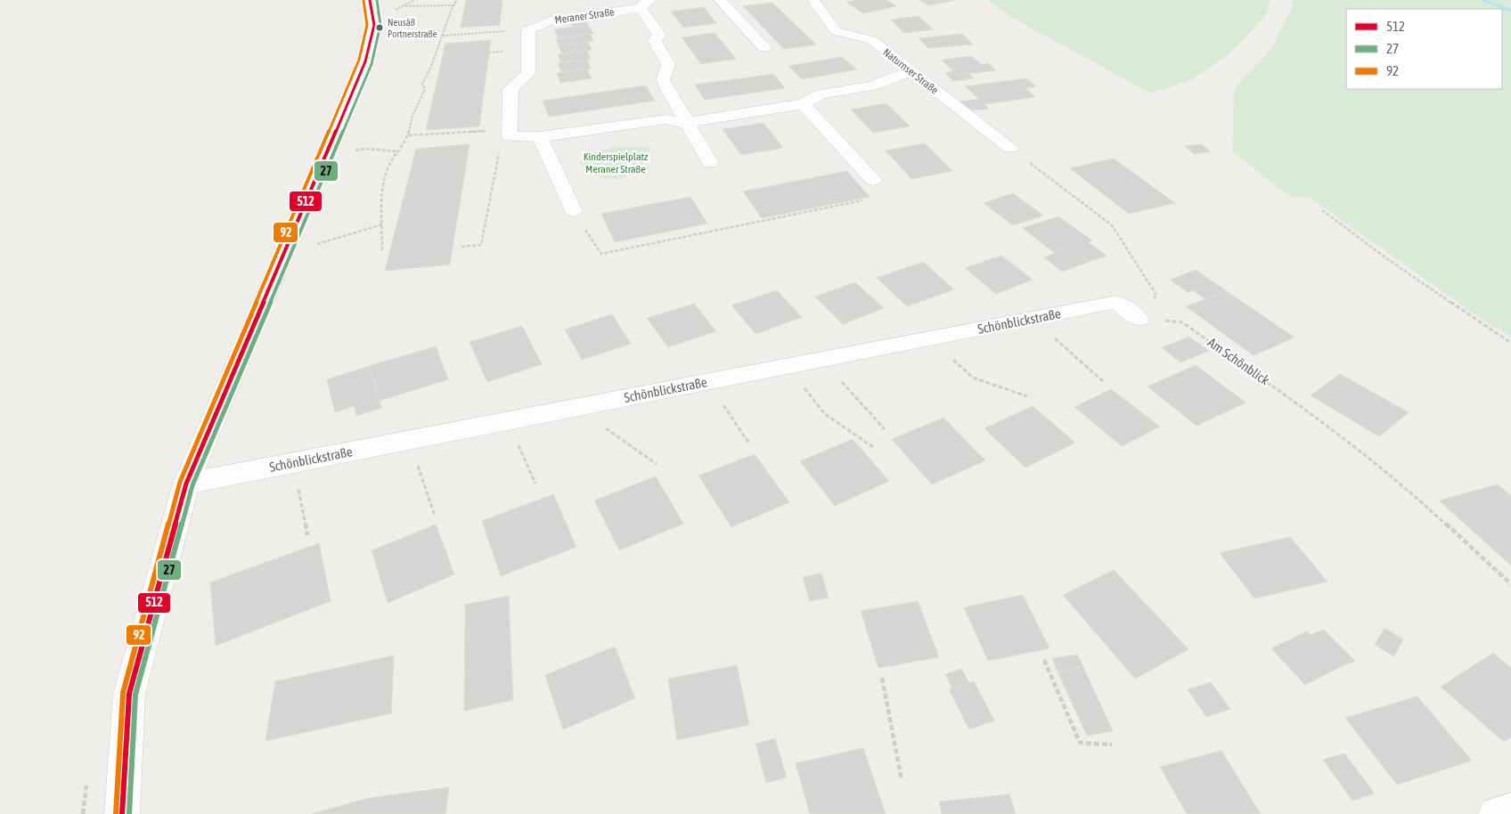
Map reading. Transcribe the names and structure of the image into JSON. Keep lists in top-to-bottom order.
{
  "streets": {
    "street": ["Meraner Straße", "Naturnser Straße", "Schönblickstraße"],
    "path": ["Am Schönblick"]
  },
  "crossings": [
    ["Schönblickstraße", "Am Schönblick"]
  ],
  "parks": ["Kinderspielplatz Meraner Straße"],
  "places": ["Neusäß Portnerstraße"],
  "lines": ["transit line 512", "transit line 27", "transit line 92"],
  "legend": ["512", "27", "92"]
}
